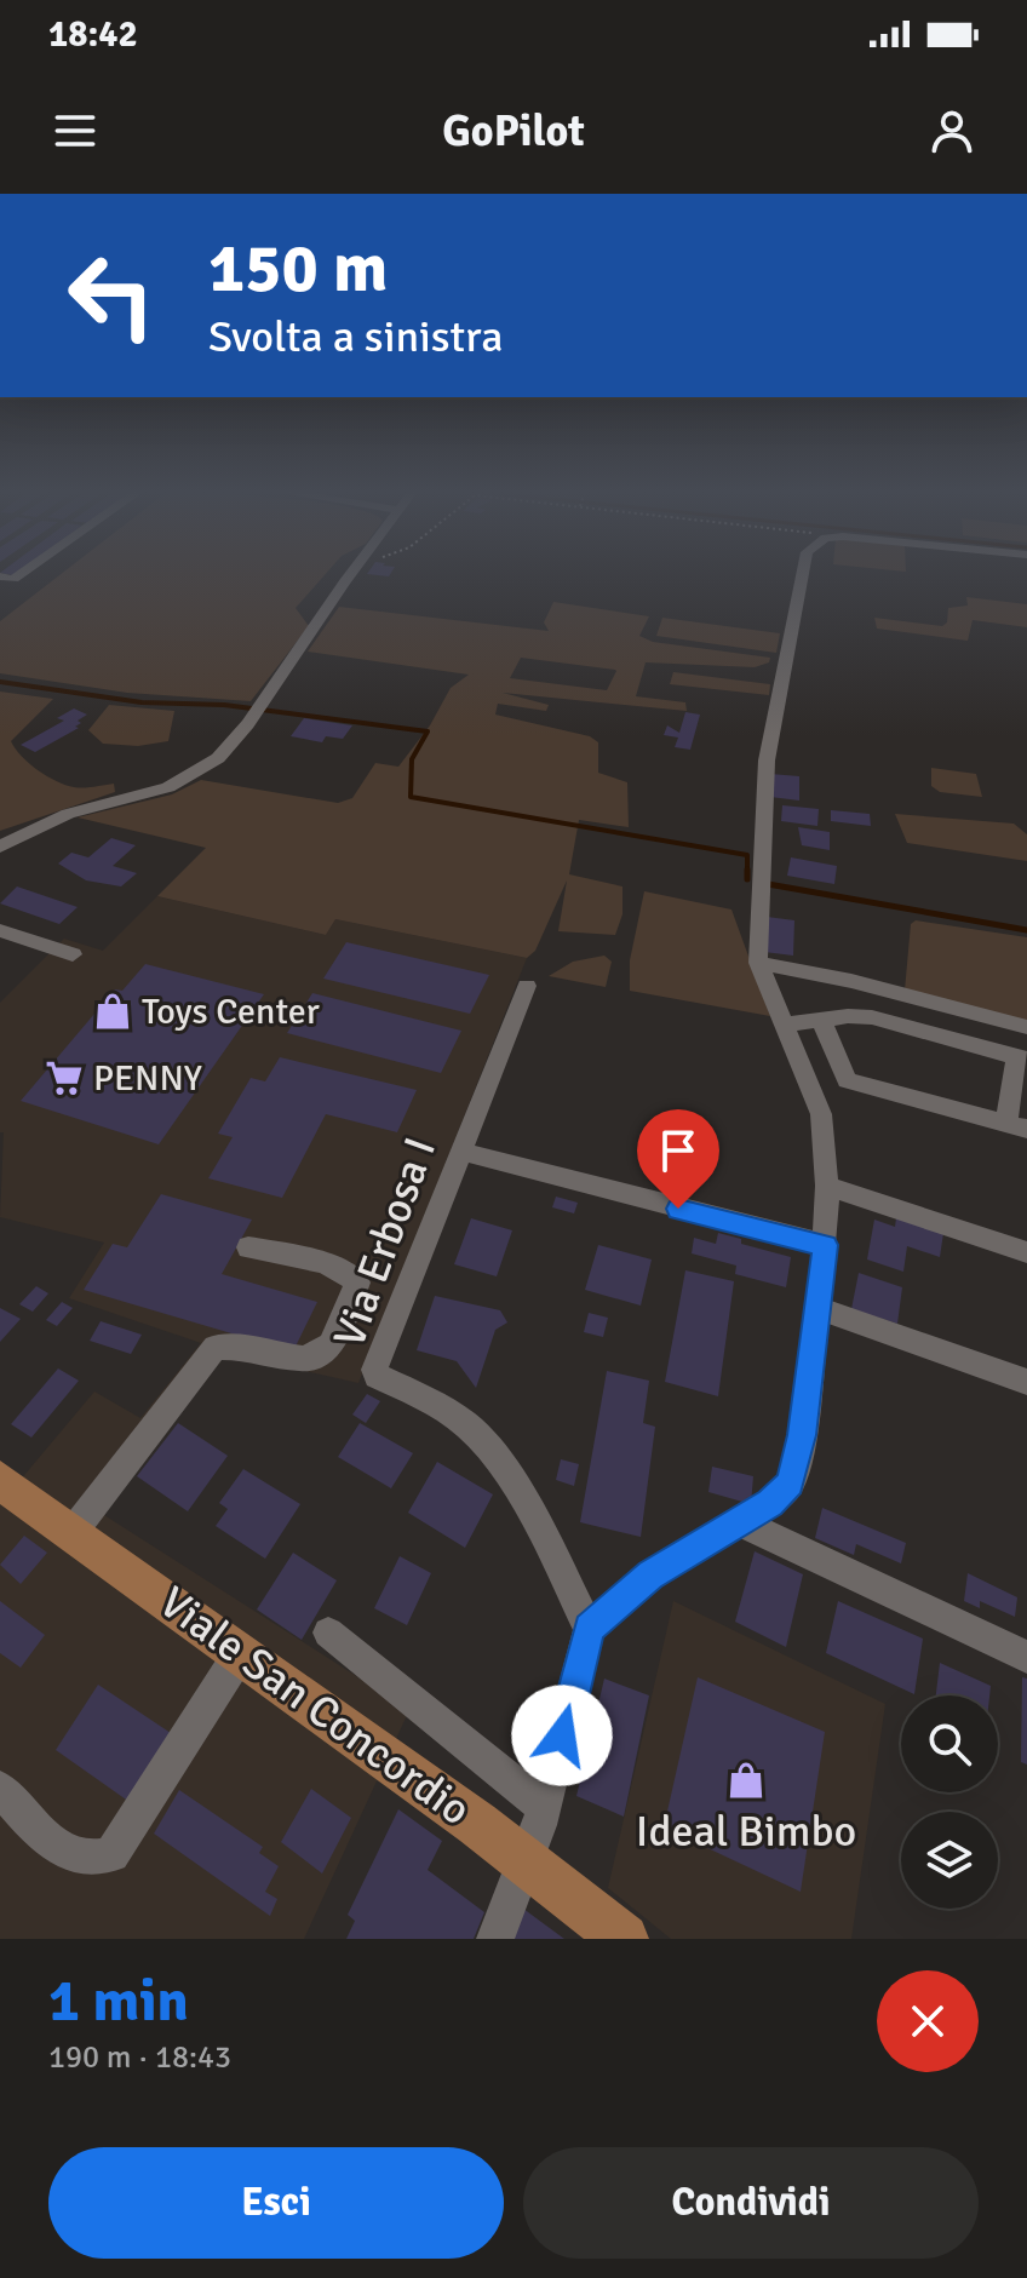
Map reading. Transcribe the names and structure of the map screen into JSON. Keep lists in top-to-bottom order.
{
  "streets": {
    "main road": ["Viale San Concordio"],
    "street": ["Via Erbosa I"]
  },
  "places": {
    "shop": ["Toys Center", "Ideal Bimbo"],
    "supermarket": ["PENNY"]
  },
  "page": {
    "status": "18:42",
    "header": "GoPilot",
    "turn": ["150 m", "Svolta a sinistra"],
    "heading": ["1 min", "190 m · 18:43"],
    "buttons": ["Esci", "Condividi"]
  }
}
